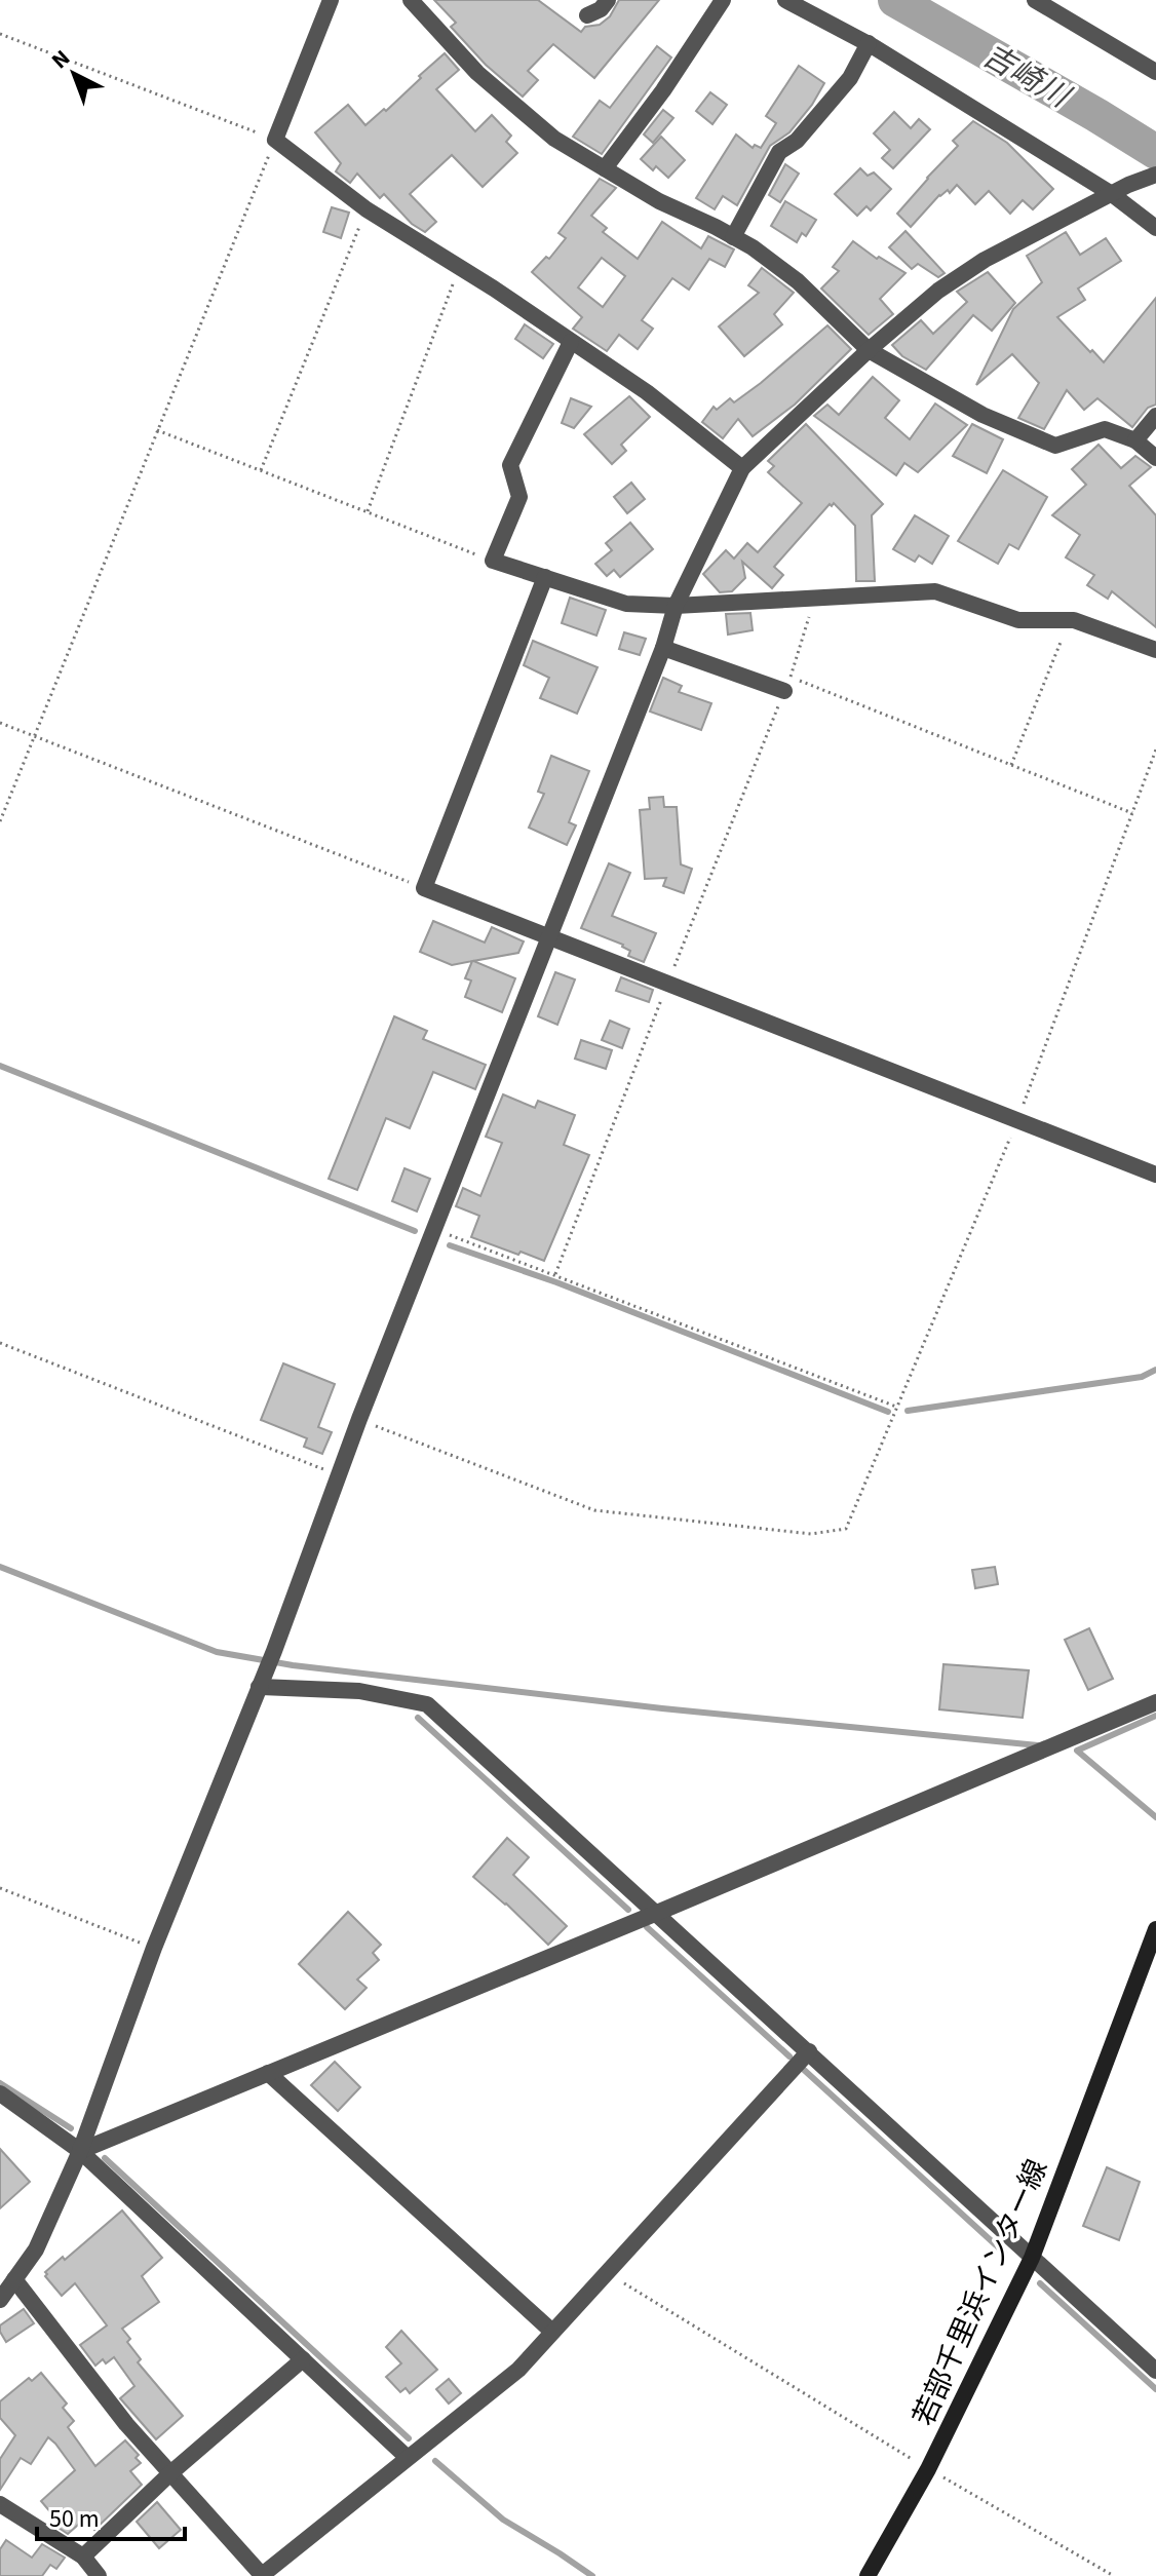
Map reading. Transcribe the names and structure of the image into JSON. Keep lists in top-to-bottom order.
{
  "streets": {
    "main road": ["若部千里浜インター線"]
  },
  "water": ["吉崎川"],
  "scale_bar": "50 m",
  "north": "top left"
}
